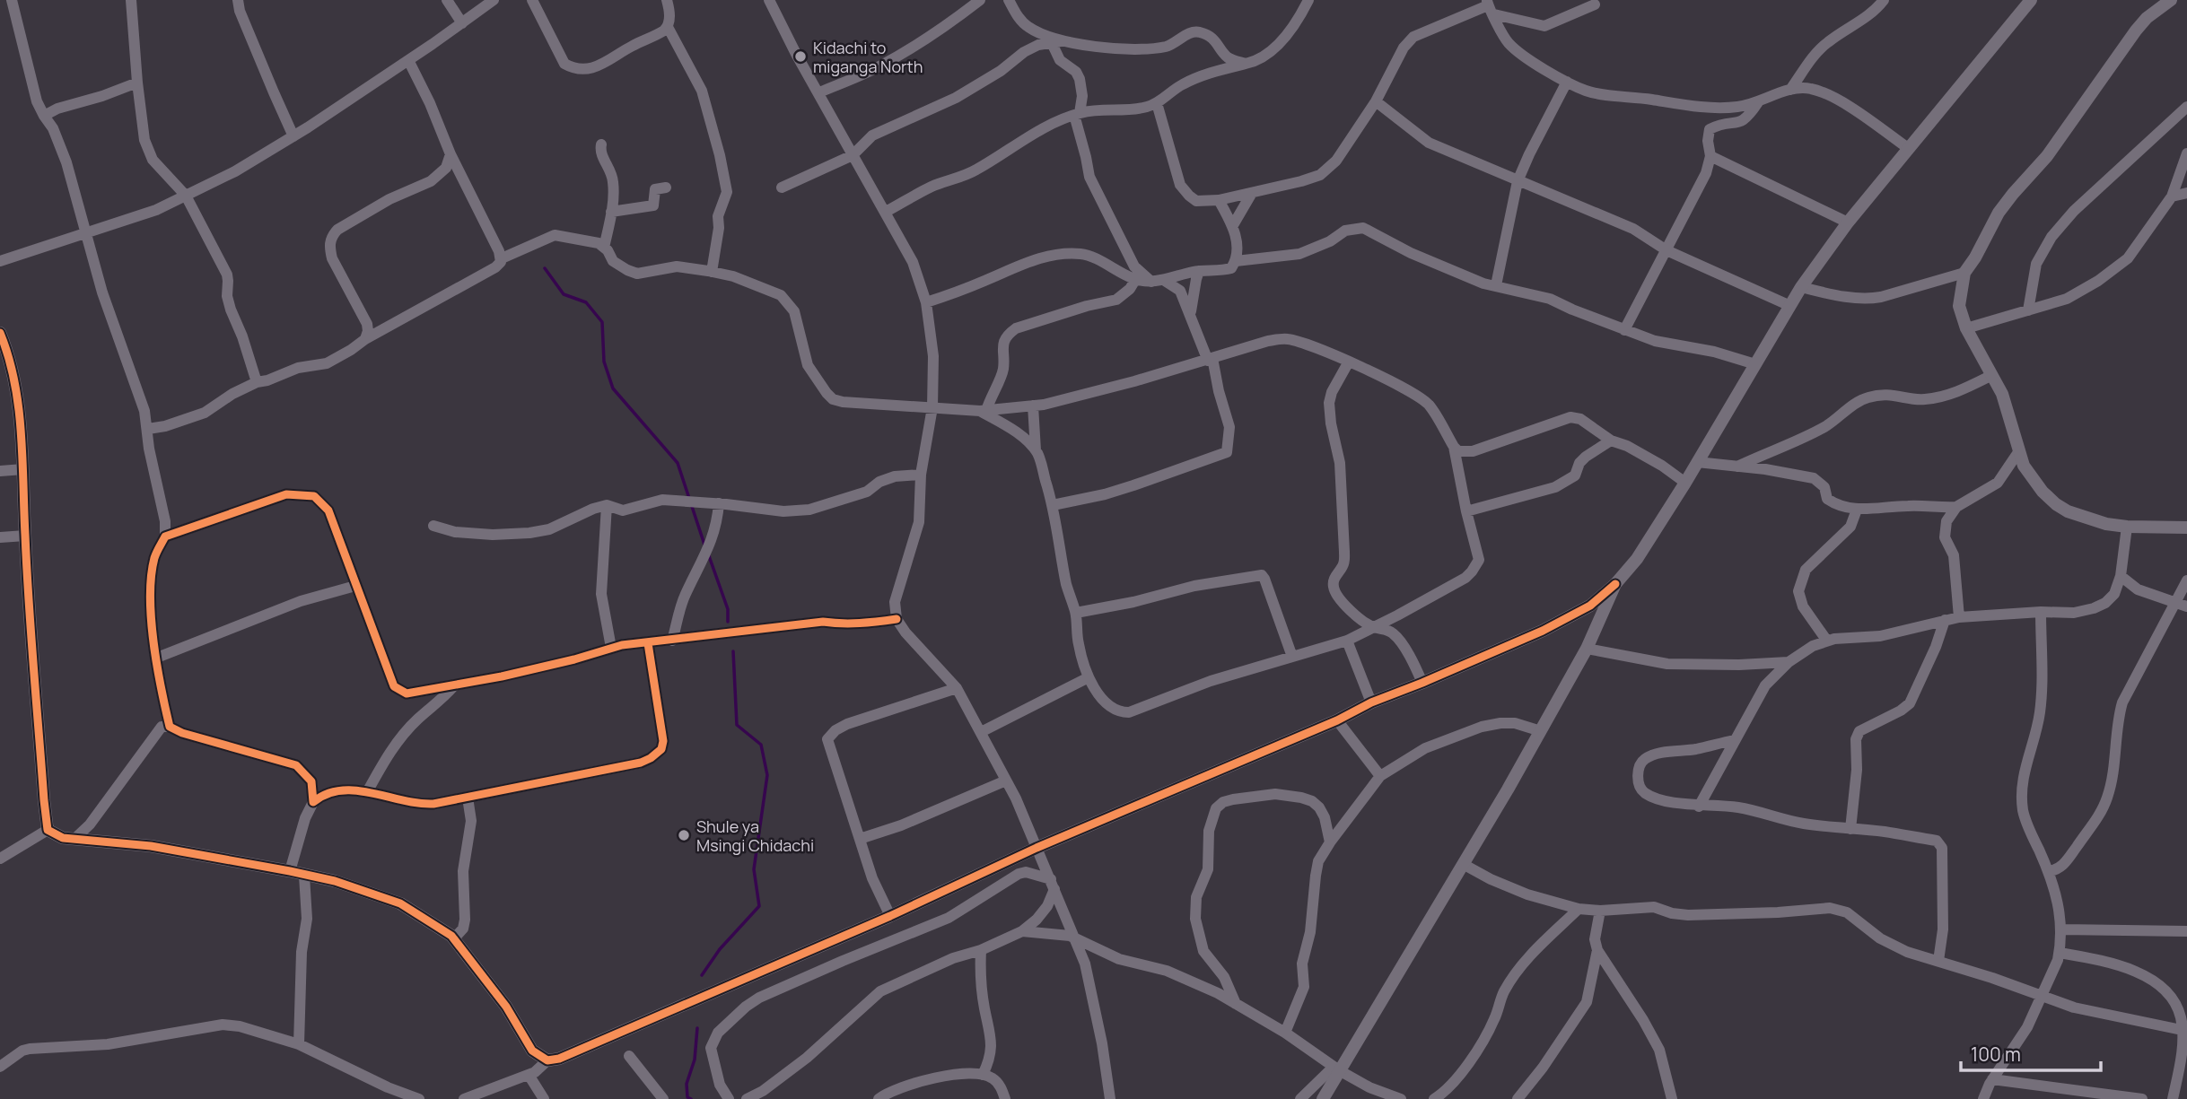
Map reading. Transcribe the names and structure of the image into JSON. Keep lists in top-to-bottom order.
{
  "places": ["Kidachi to miganga North", "Shule ya Msingi Chidachi"],
  "scale_bar": "100 m"
}
